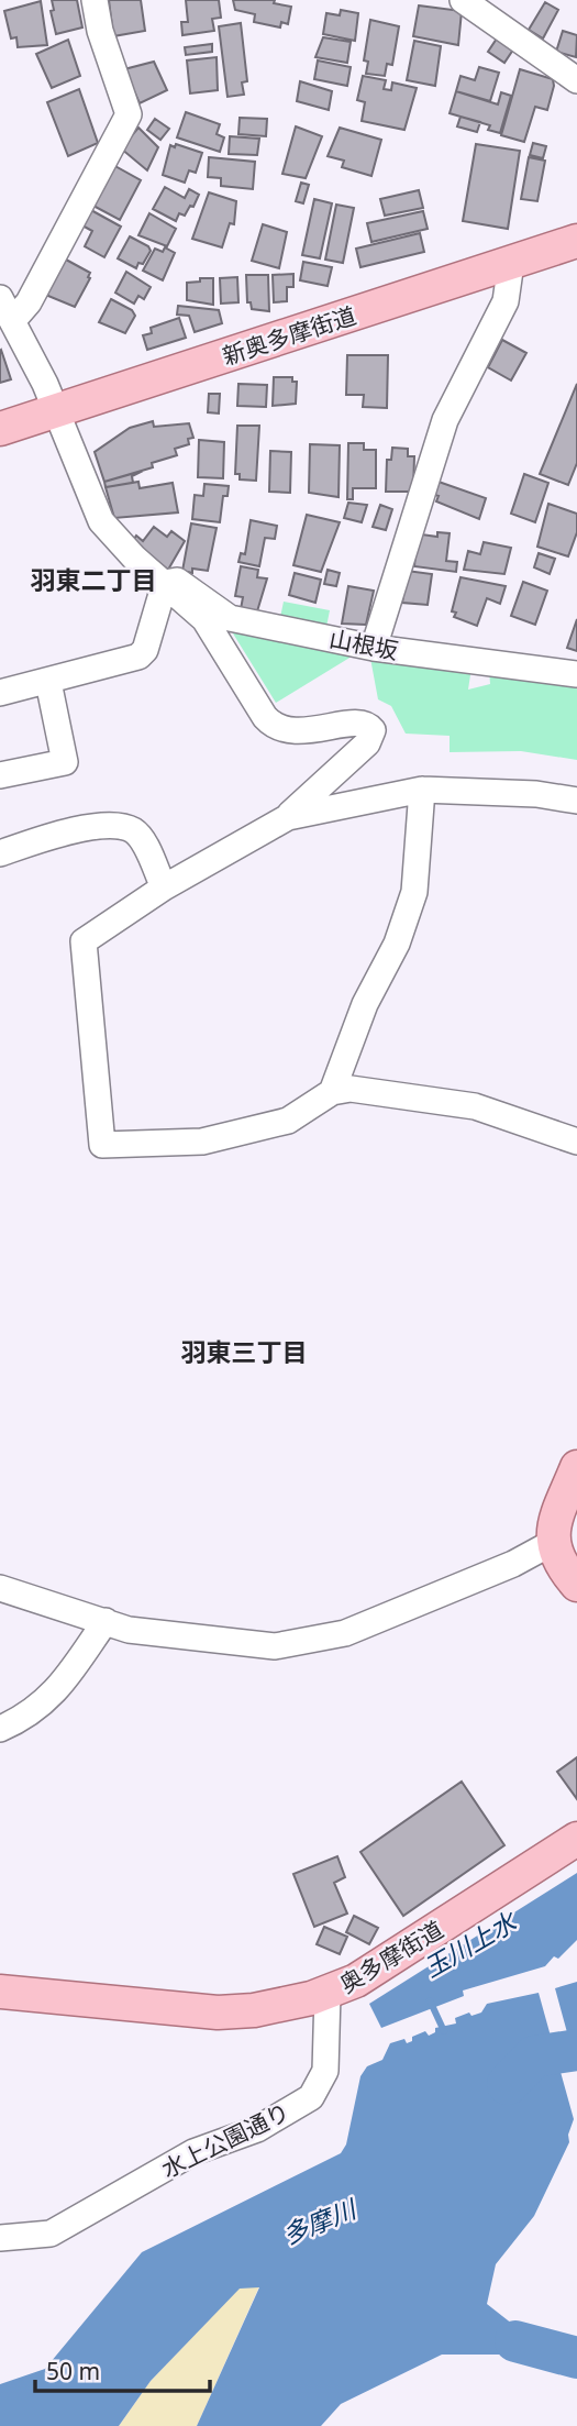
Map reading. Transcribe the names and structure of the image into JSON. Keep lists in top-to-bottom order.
{
  "streets": {
    "main road": ["新奥多摩街道", "奥多摩街道"],
    "street": ["山根坂", "水上公園通り"]
  },
  "crossings": [
    ["奥多摩街道", "水上公園通り"]
  ],
  "districts": ["羽東二丁目", "羽東三丁目"],
  "water": ["玉川上水", "多摩川"],
  "scale_bar": "50 m"
}
